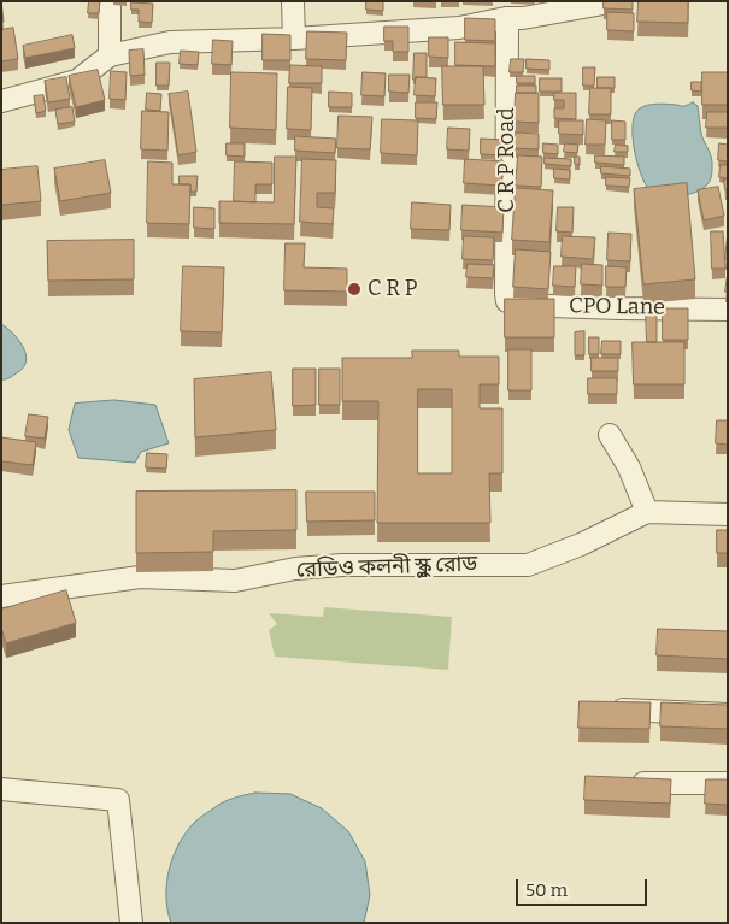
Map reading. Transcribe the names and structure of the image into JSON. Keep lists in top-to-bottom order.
{
  "streets": {
    "street": ["C R P Road", "CPO Lane", "রেডিও কলনী স্কুল রোড"]
  },
  "crossings": [
    ["C R P Road", "CPO Lane"]
  ],
  "places": ["C R P"],
  "scale_bar": "50 m"
}
